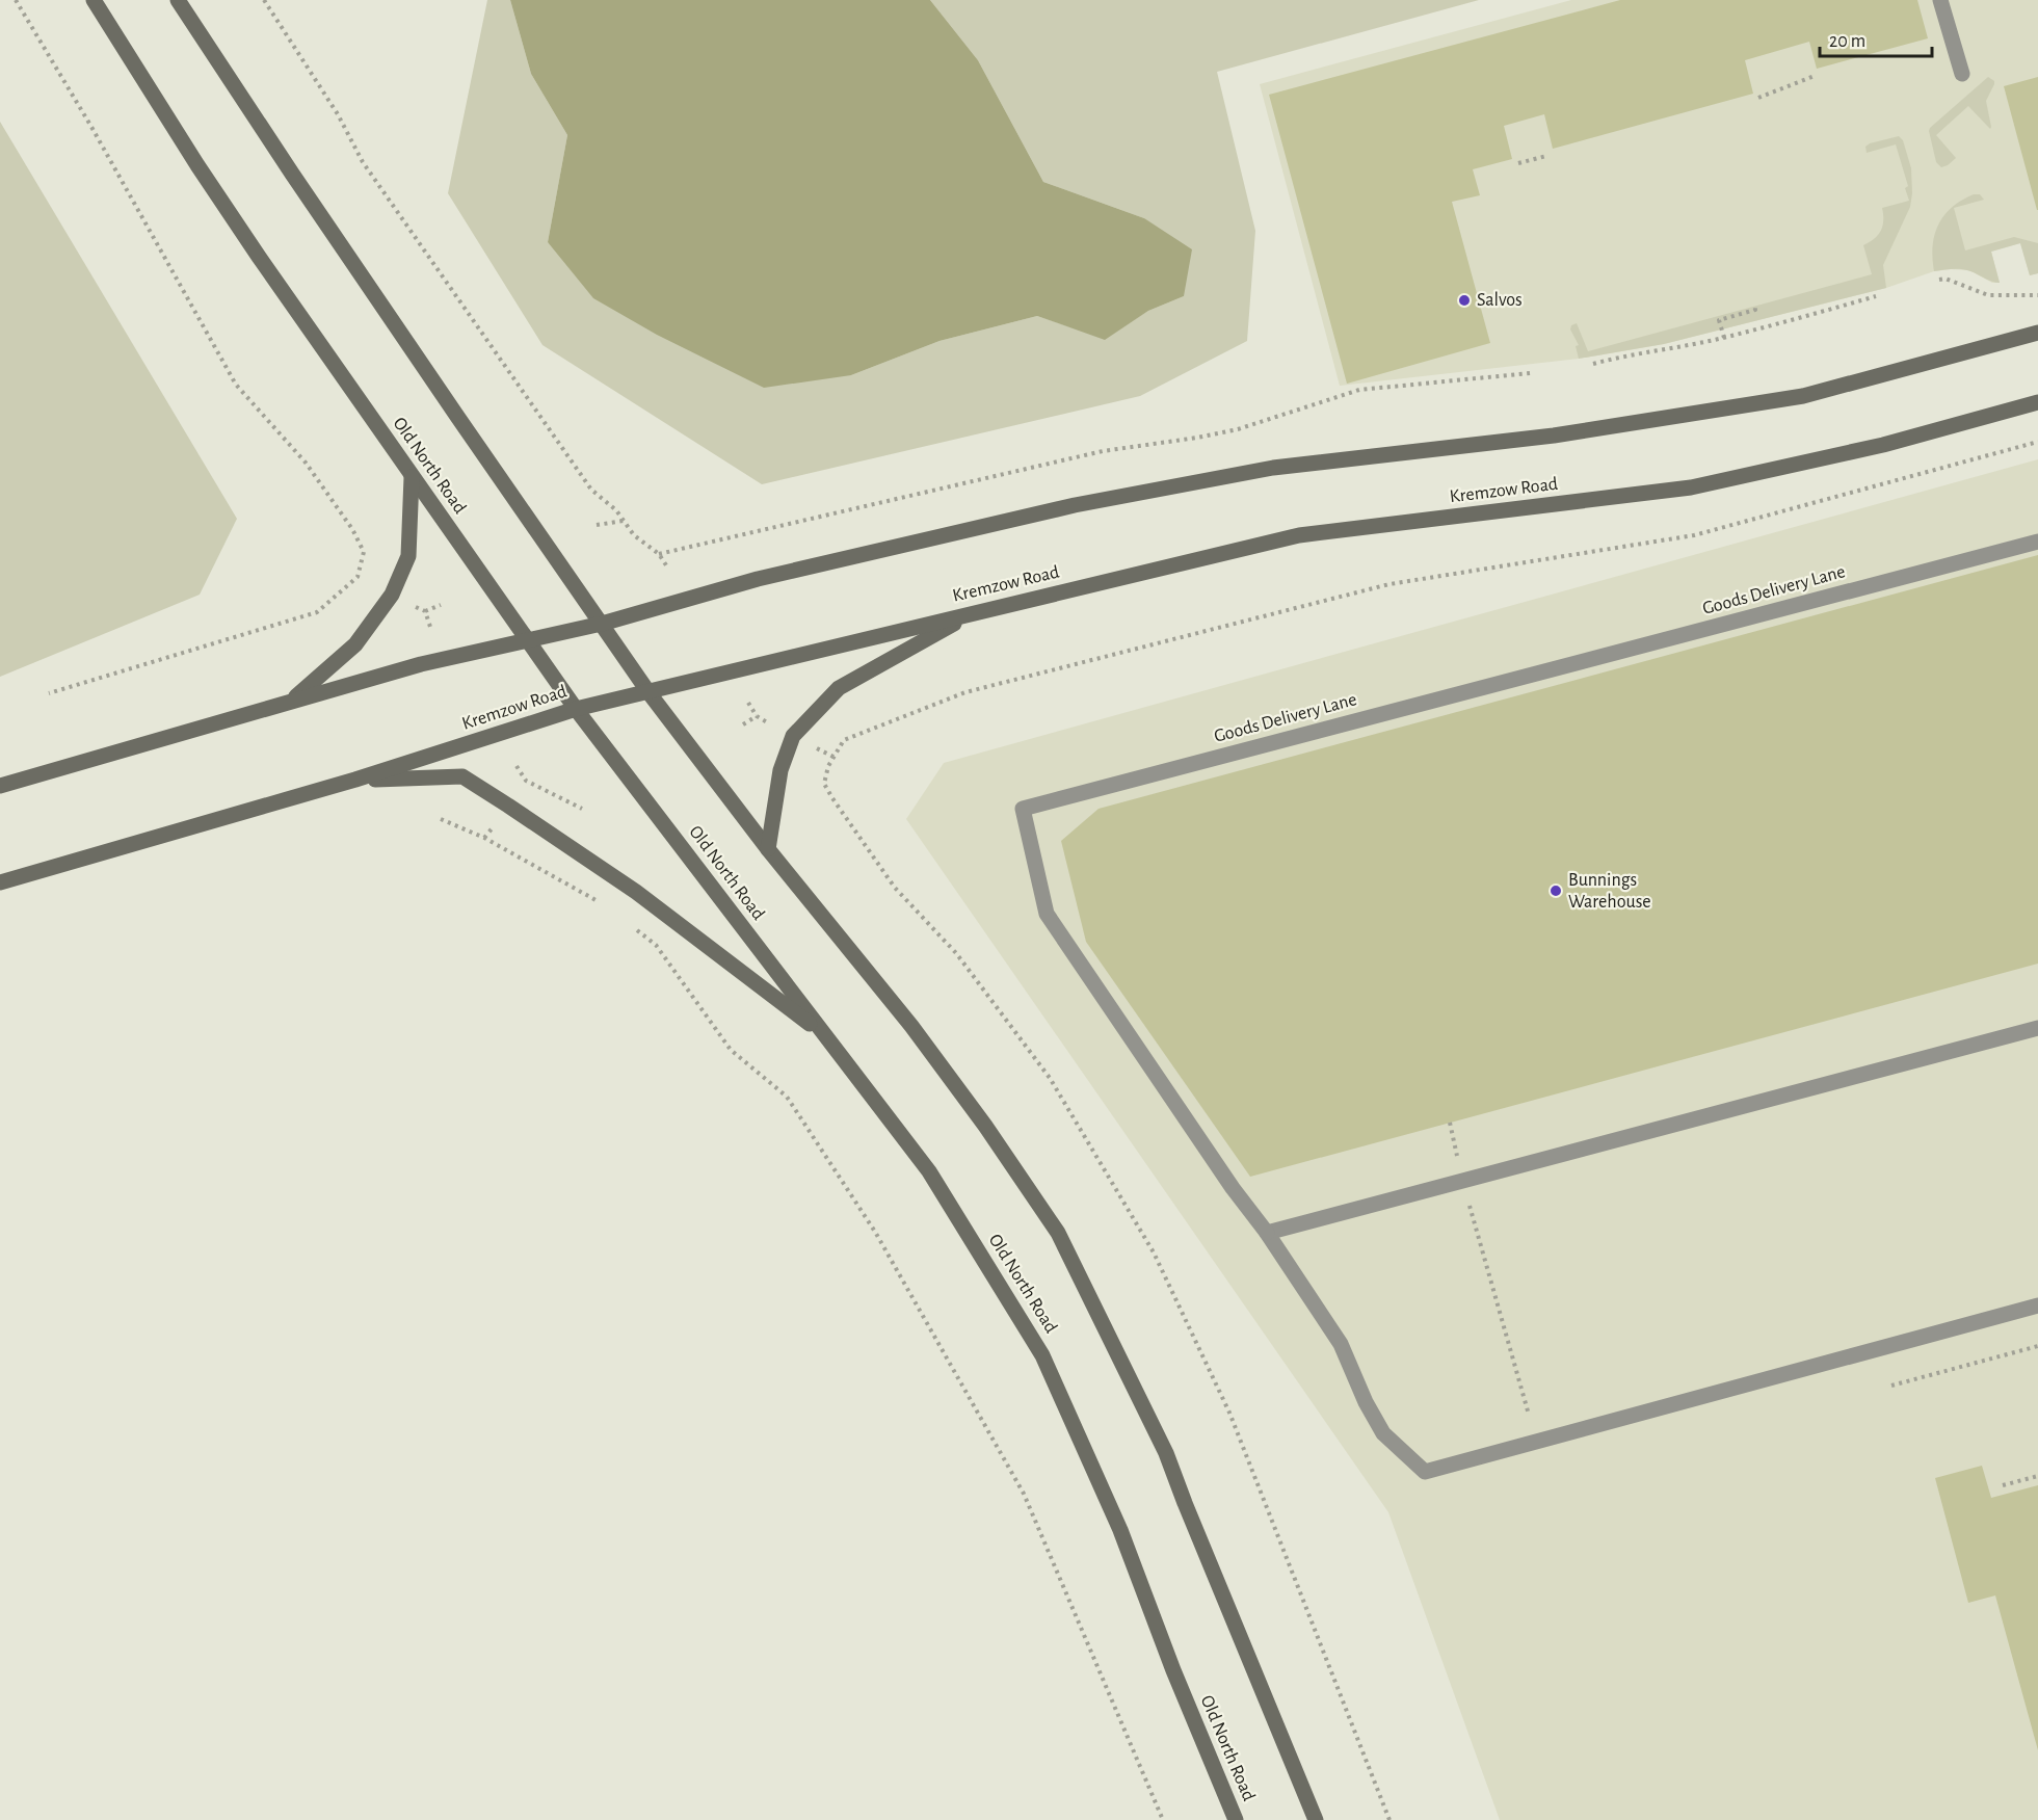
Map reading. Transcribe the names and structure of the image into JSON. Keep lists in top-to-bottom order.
{
  "streets": {
    "main road": ["Old North Road", "Kremzow Road"],
    "lane": ["Goods Delivery Lane"]
  },
  "crossings": [
    ["Old North Road", "Kremzow Road"]
  ],
  "places": ["Salvos", "Bunnings Warehouse"],
  "scale_bar": "20 m"
}
